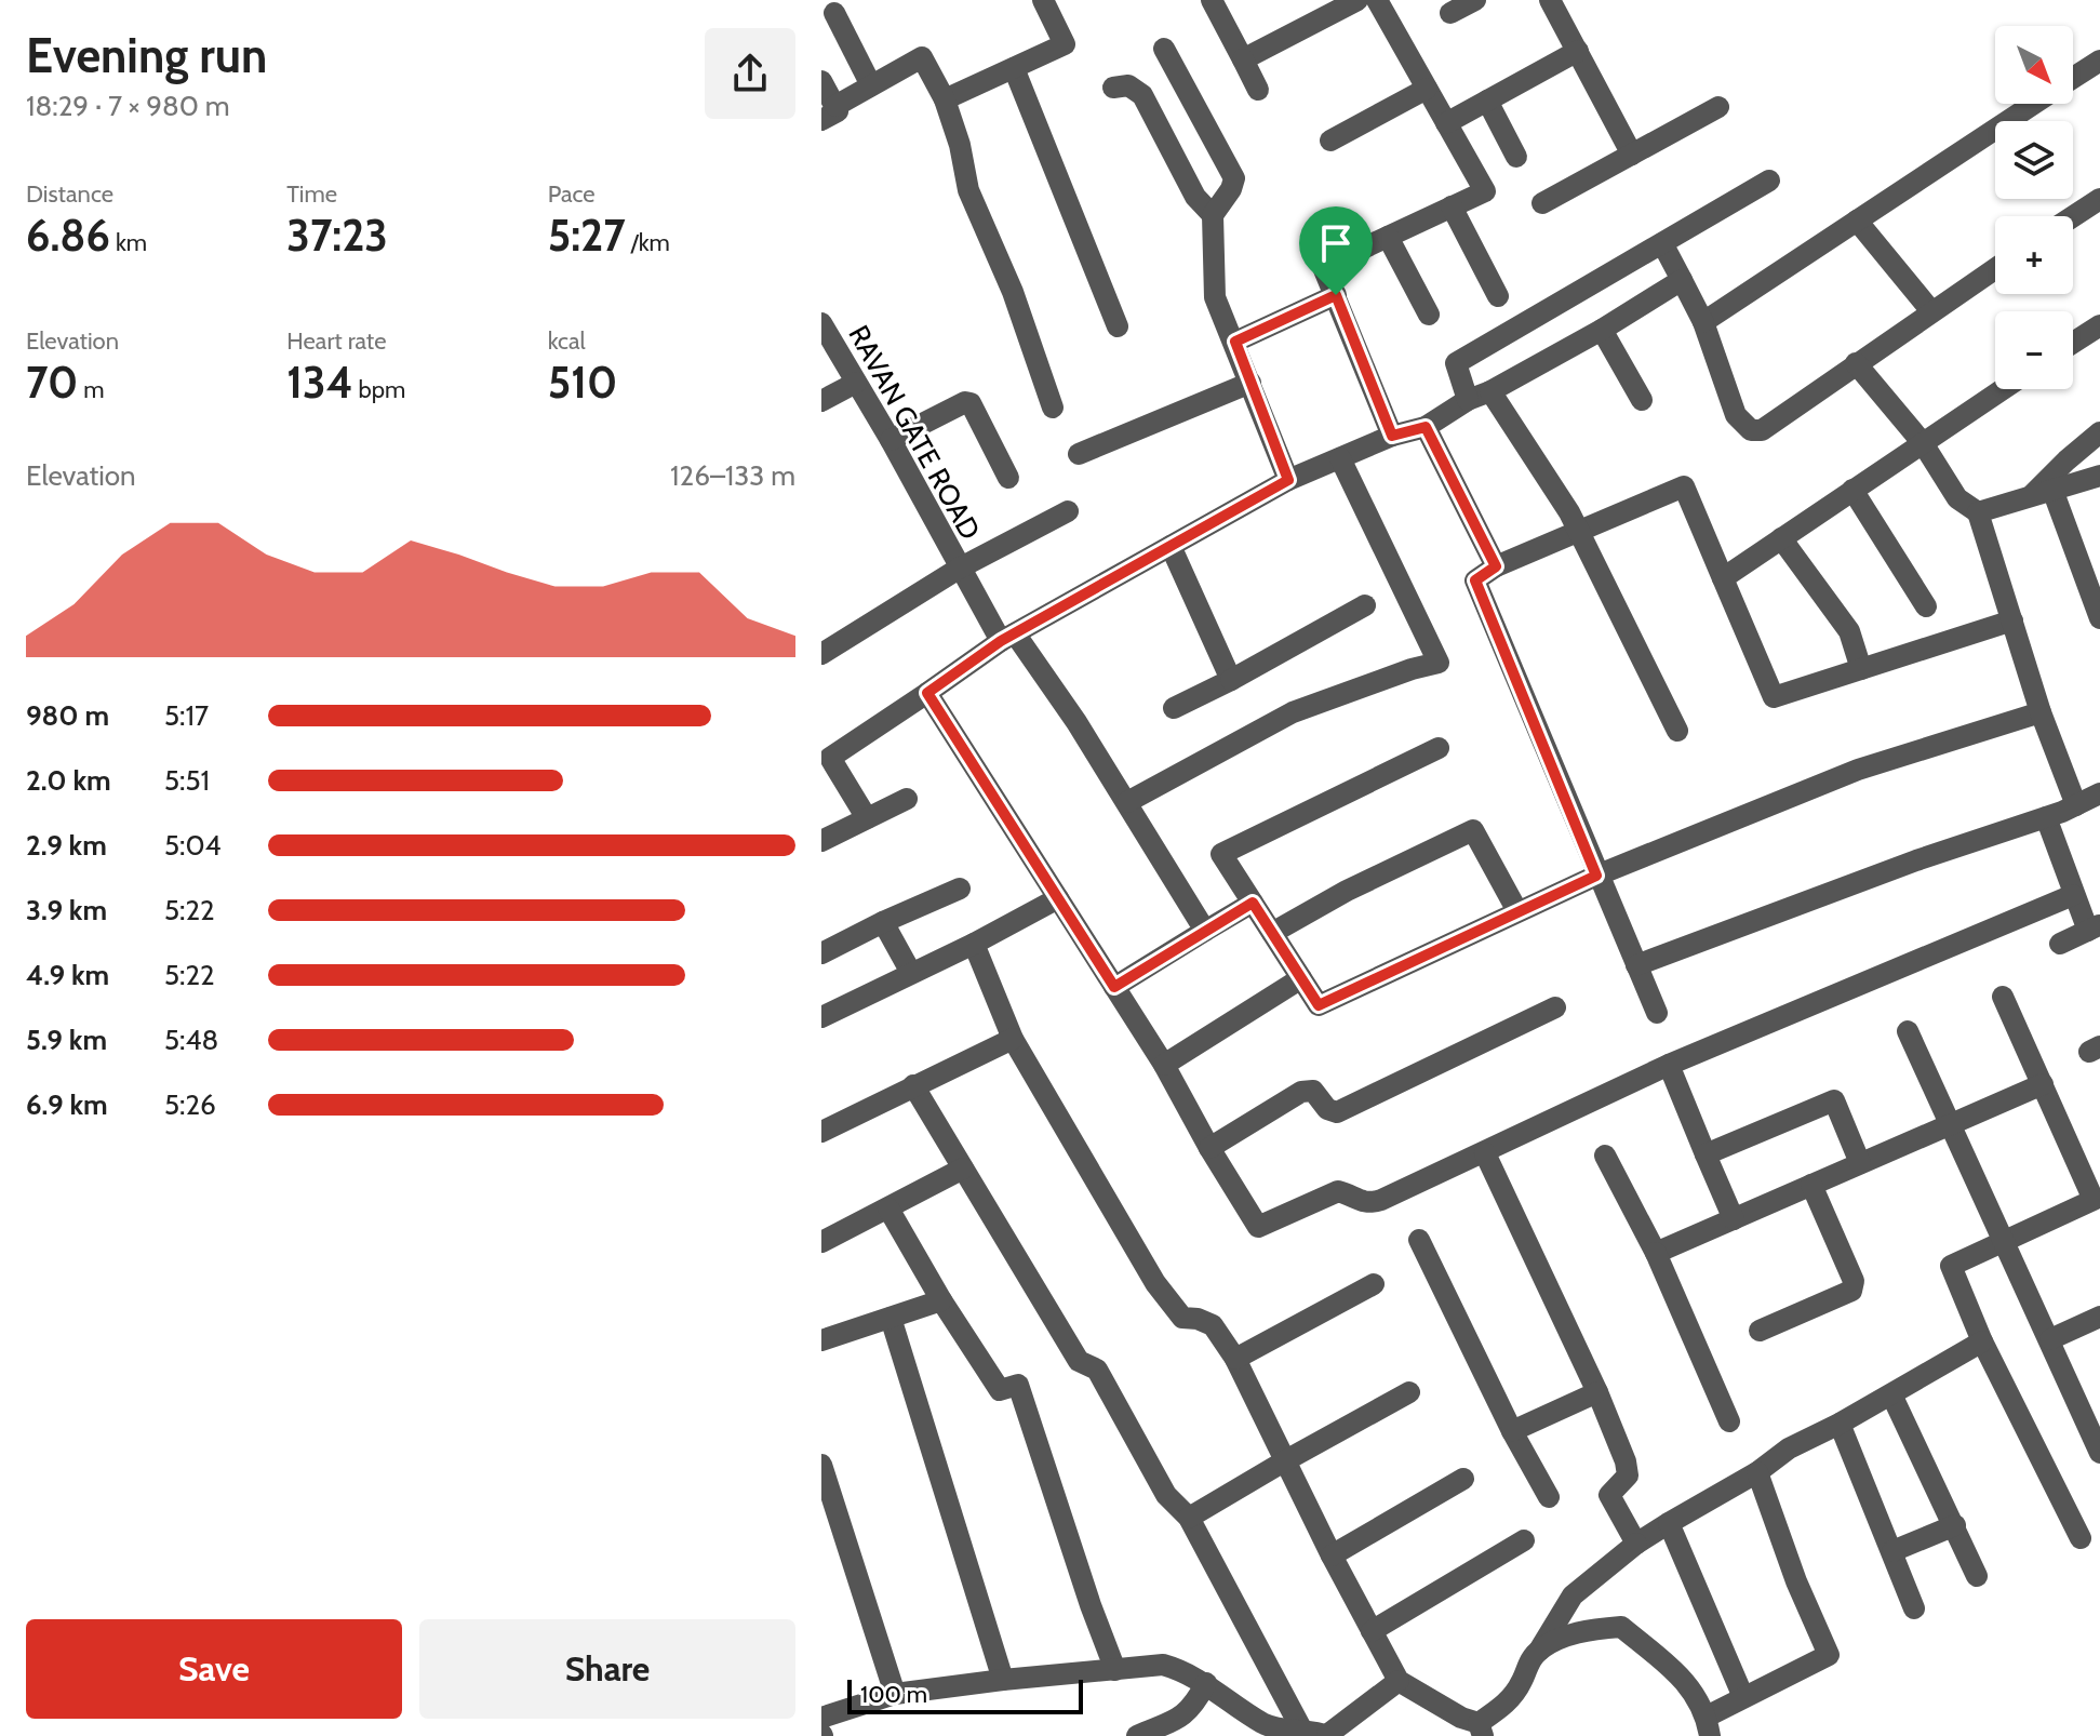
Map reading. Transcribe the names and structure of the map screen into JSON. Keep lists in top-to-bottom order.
{
  "streets": {
    "street": ["RAVAN GATE ROAD"]
  },
  "scale_bar": "100 m",
  "north": "bottom right",
  "page": {
    "heading": ["Evening run", "18:29 · 7 × 980 m"],
    "map_buttons": ["+", "−"],
    "stats": [
      ["Distance", "6.86 km"],
      ["Time", "37:23"],
      ["Pace", "5:27 /km"],
      ["Elevation", "70 m"],
      ["Heart rate", "134 bpm"],
      ["kcal", "510"]
    ],
    "chart": ["Elevation", "126–133 m"],
    "list": [
      {
        "name": "980 m",
        "note": "5:17"
      },
      {
        "name": "2.0 km",
        "note": "5:51"
      },
      {
        "name": "2.9 km",
        "note": "5:04"
      },
      {
        "name": "3.9 km",
        "note": "5:22"
      },
      {
        "name": "4.9 km",
        "note": "5:22"
      },
      {
        "name": "5.9 km",
        "note": "5:48"
      },
      {
        "name": "6.9 km",
        "note": "5:26"
      }
    ],
    "buttons": ["Save", "Share"],
    "scale": "100 m"
  }
}
